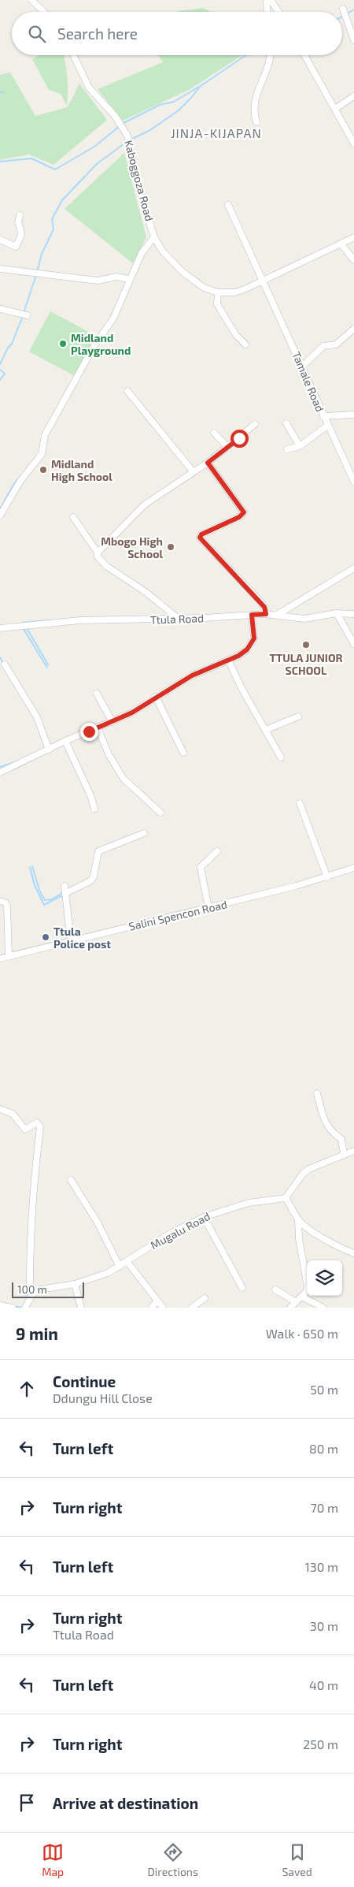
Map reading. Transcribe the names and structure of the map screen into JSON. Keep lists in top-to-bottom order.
{
  "streets": {
    "street": [
      "Kaboggoza Road",
      "Tamale Road",
      "Ttula Road",
      "Salini Spencon Road",
      "Mugalu Road"
    ]
  },
  "crossings": [
    ["Kaboggoza Road", "Tamale Road"]
  ],
  "districts": ["JINJA-KIJAPAN"],
  "places": [
    "Midland Playground",
    "Midland High School",
    "Mbogo High School",
    "TTULA JUNIOR SCHOOL",
    "Ttula Police post"
  ],
  "scale_bar": "100 m",
  "page": {
    "search": "Search here",
    "scale": "100 m",
    "heading": ["9 min", "Walk · 650 m"],
    "list": [
      ["Continue", "Ddungu Hill Close", "50 m"],
      ["Turn left", "80 m"],
      ["Turn right", "70 m"],
      ["Turn left", "130 m"],
      ["Turn right", "Ttula Road", "30 m"],
      ["Turn left", "40 m"],
      ["Turn right", "250 m"],
      "Arrive at destination"
    ],
    "nav": ["Map", "Directions", "Saved"]
  }
}
